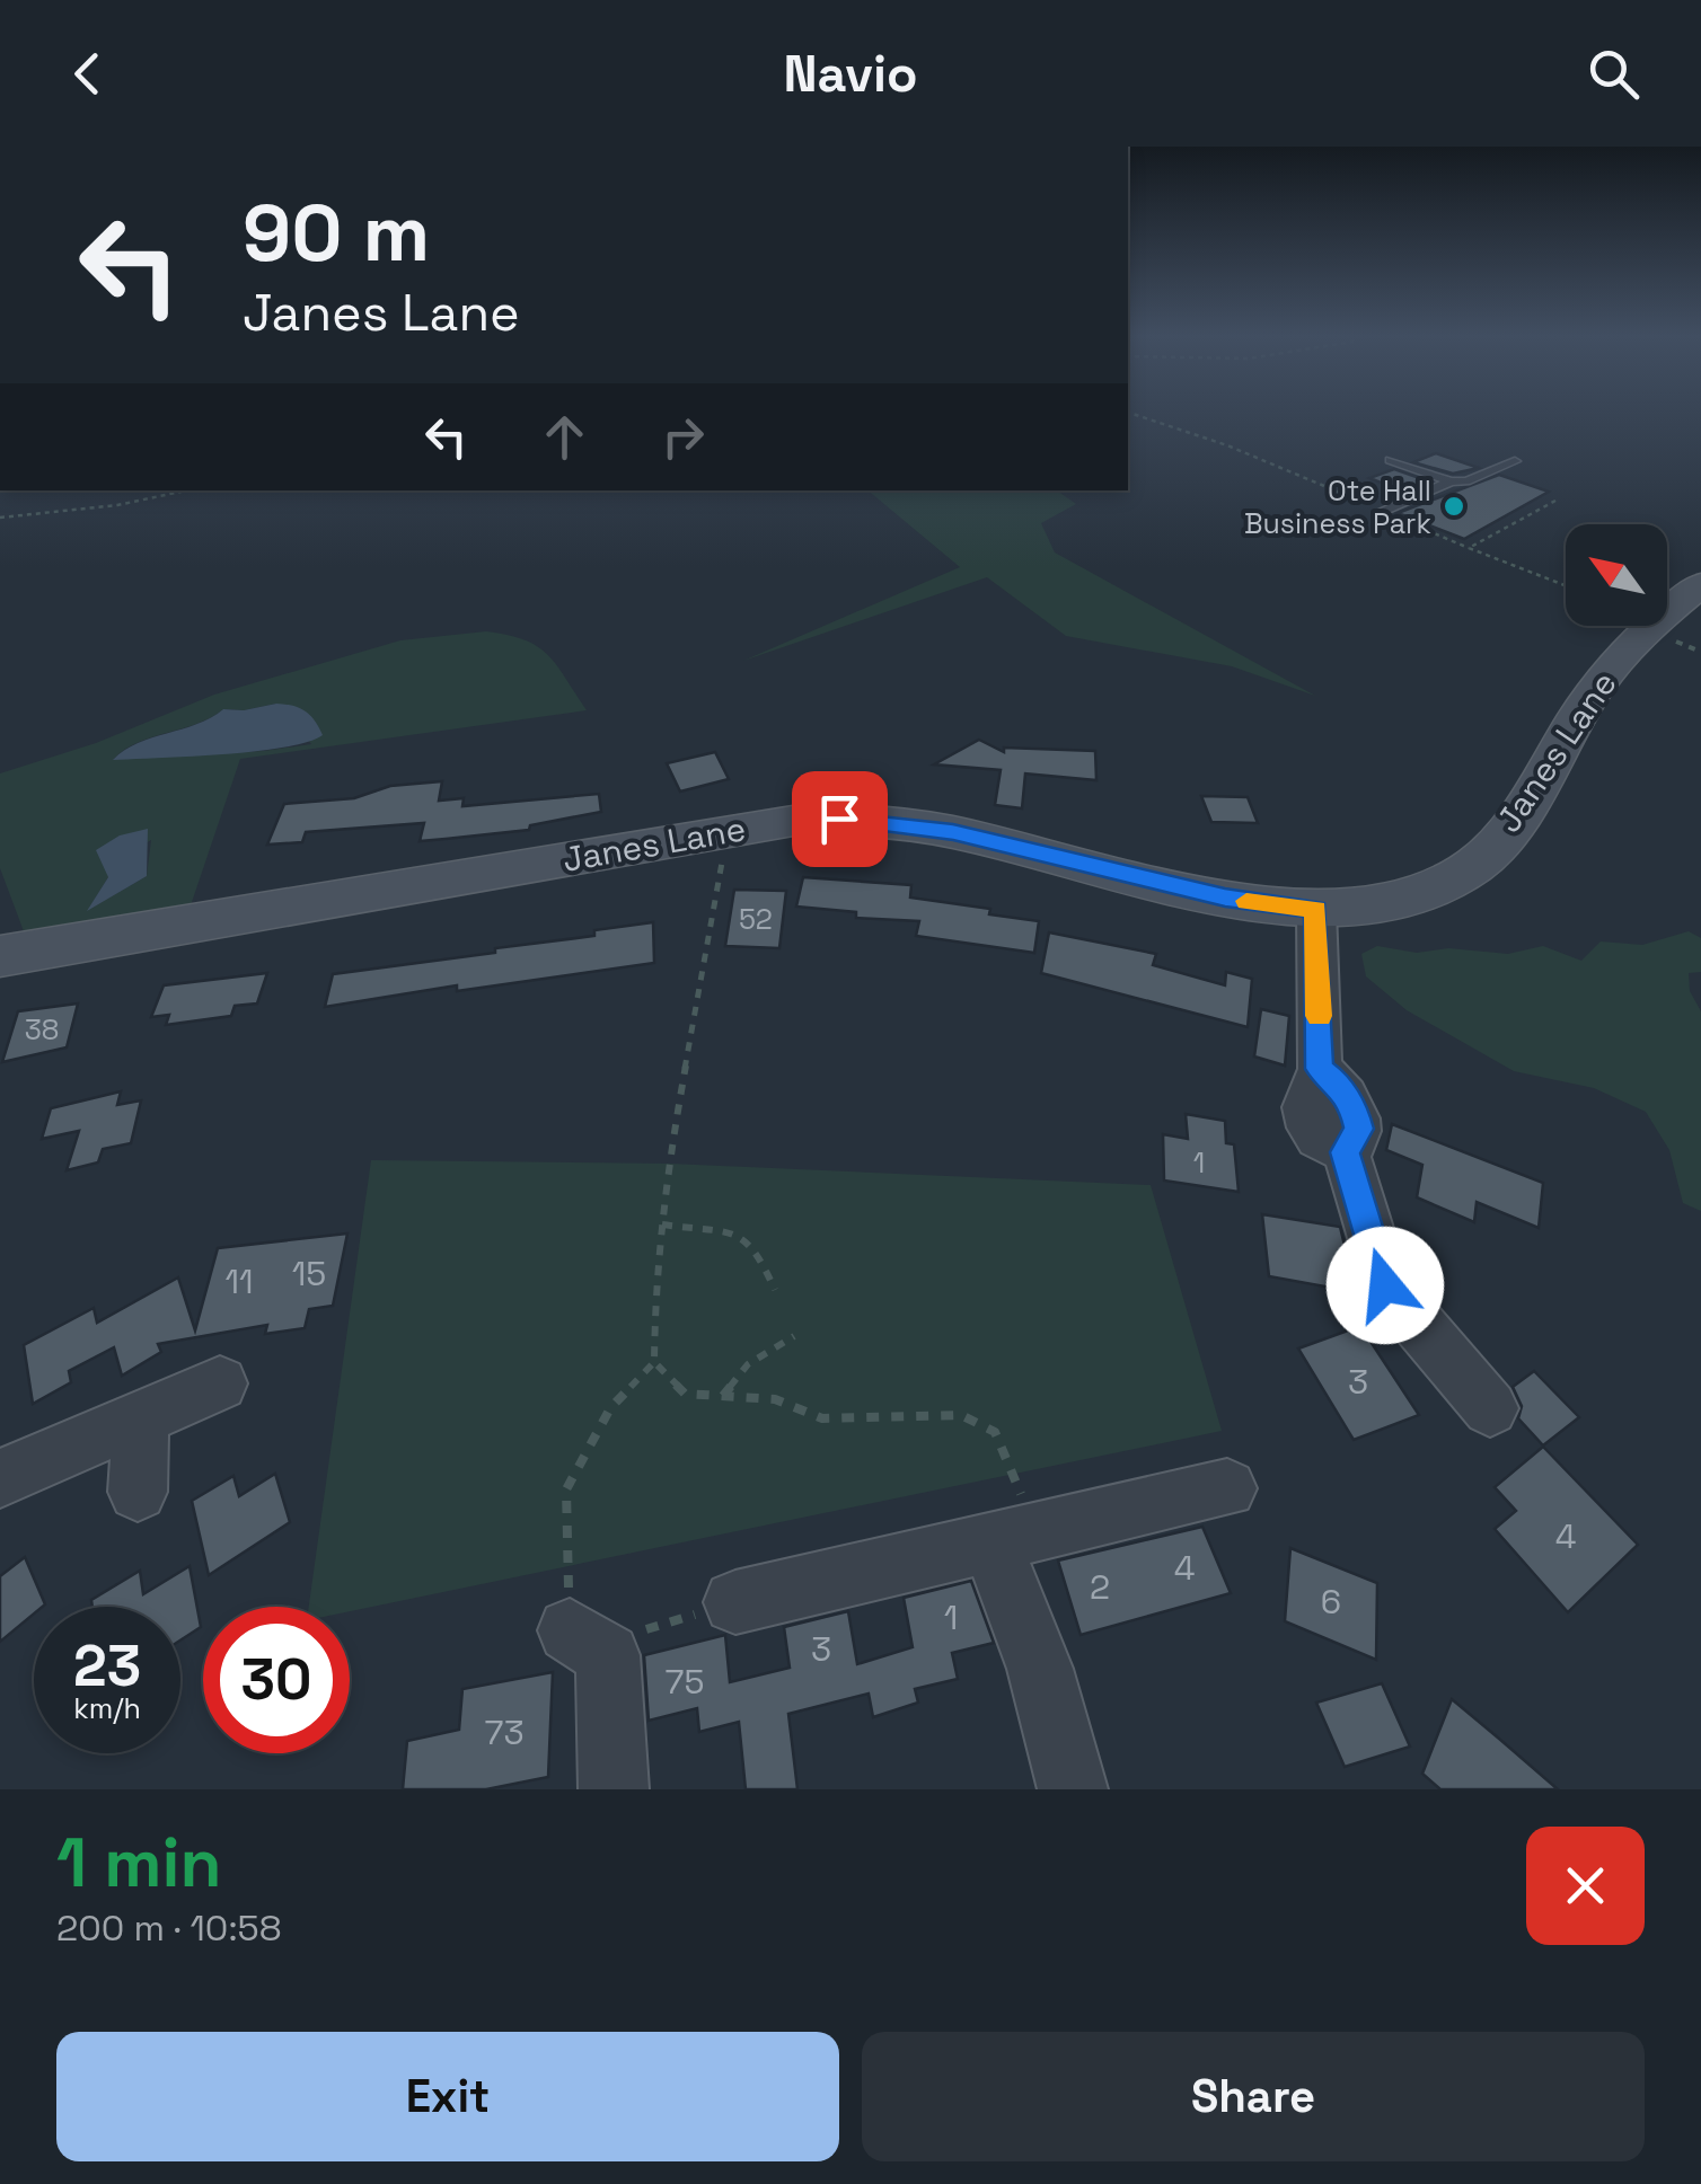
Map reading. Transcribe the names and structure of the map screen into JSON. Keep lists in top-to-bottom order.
{
  "streets": {
    "street": ["Janes Lane"]
  },
  "places": ["Ote Hall Business Park"],
  "house_numbers": [
    "52",
    "38",
    "1",
    "15",
    "11",
    "3",
    "4",
    "4",
    "2",
    "6",
    "1",
    "3",
    "75",
    "73"
  ],
  "north": "top left",
  "page": {
    "header": "Navio",
    "turn": ["90 m", "Janes Lane"],
    "speed": "23 km/h",
    "limit": "30",
    "heading": ["1 min", "200 m · 10:58"],
    "buttons": ["Exit", "Share"]
  }
}
